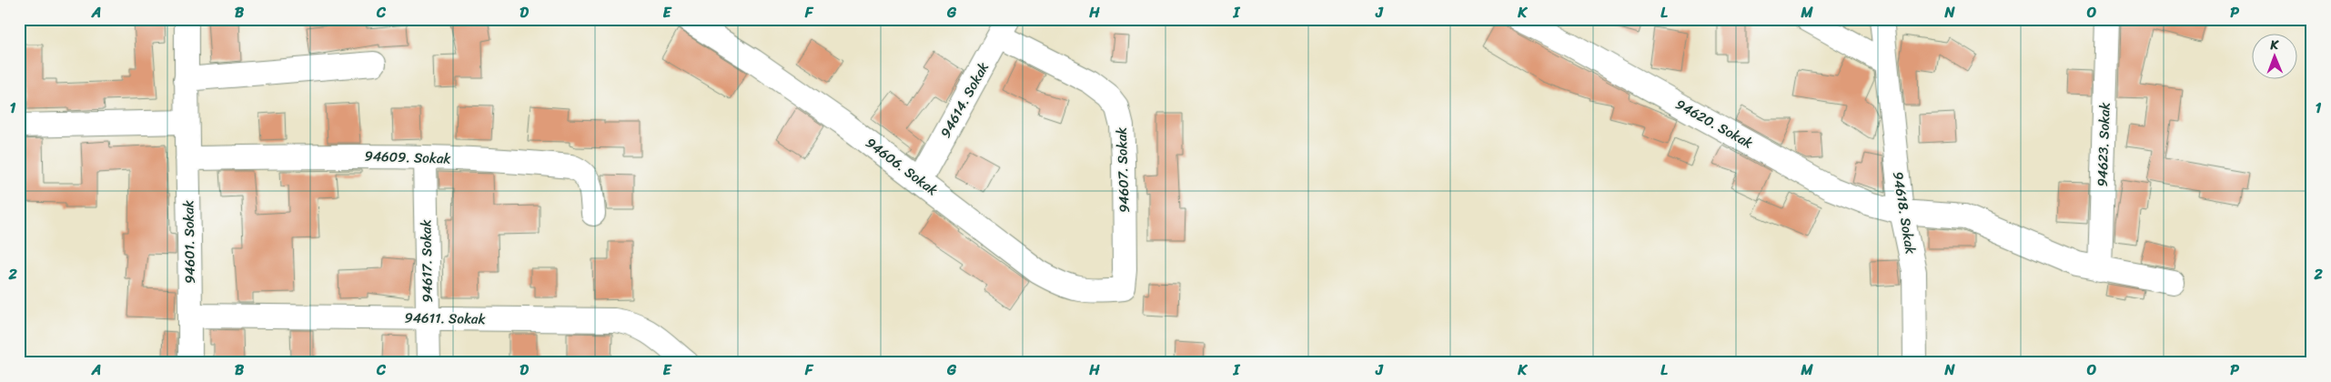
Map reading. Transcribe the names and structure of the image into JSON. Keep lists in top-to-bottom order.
{
  "streets": {
    "street": [
      "94614. Sokak",
      "94620. Sokak",
      "94623. Sokak",
      "94609. Sokak",
      "94606. Sokak",
      "94607. Sokak",
      "94618. Sokak",
      "94601. Sokak",
      "94617. Sokak",
      "94611. Sokak"
    ]
  },
  "crossings": [
    ["94614. Sokak", "94606. Sokak"],
    ["94614. Sokak", "94607. Sokak"],
    ["94620. Sokak", "94618. Sokak"],
    ["94609. Sokak", "94601. Sokak"],
    ["94609. Sokak", "94617. Sokak"],
    ["94606. Sokak", "94607. Sokak"],
    ["94601. Sokak", "94611. Sokak"],
    ["94617. Sokak", "94611. Sokak"]
  ],
  "north": "top",
  "grid": {
    "columns": [
      "A",
      "B",
      "C",
      "D",
      "E",
      "F",
      "G",
      "H",
      "I",
      "J",
      "K",
      "L",
      "M",
      "N",
      "O",
      "P"
    ],
    "rows": ["1", "2"]
  }
}
